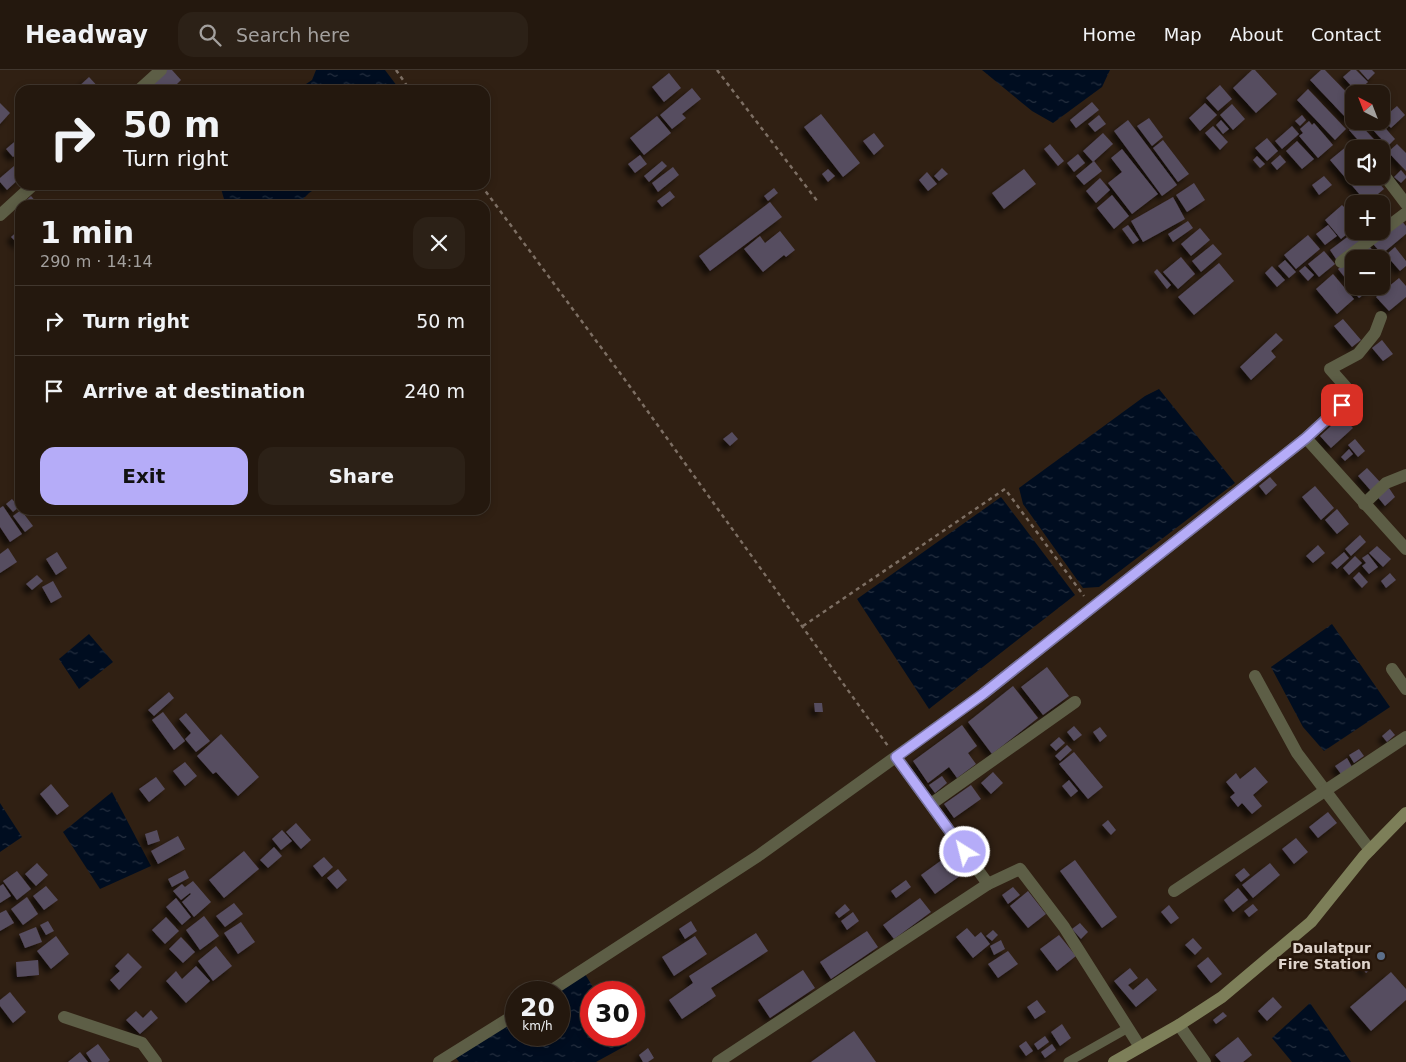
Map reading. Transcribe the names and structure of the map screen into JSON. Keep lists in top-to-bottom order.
{
  "places": ["Daulatpur Fire Station"],
  "north": "top left",
  "page": {
    "header": "Headway",
    "search": "Search here",
    "nav": [
      "Home",
      "Map",
      "About",
      "Contact"
    ],
    "map_buttons": ["+", "−"],
    "turn": ["50 m", "Turn right"],
    "heading": ["1 min", "290 m · 14:14"],
    "list": [
      {
        "name": "Turn right",
        "value": "50 m"
      },
      {
        "name": "Arrive at destination",
        "value": "240 m"
      }
    ],
    "buttons": ["Exit", "Share"],
    "speed": "20 km/h",
    "limit": "30"
  }
}
